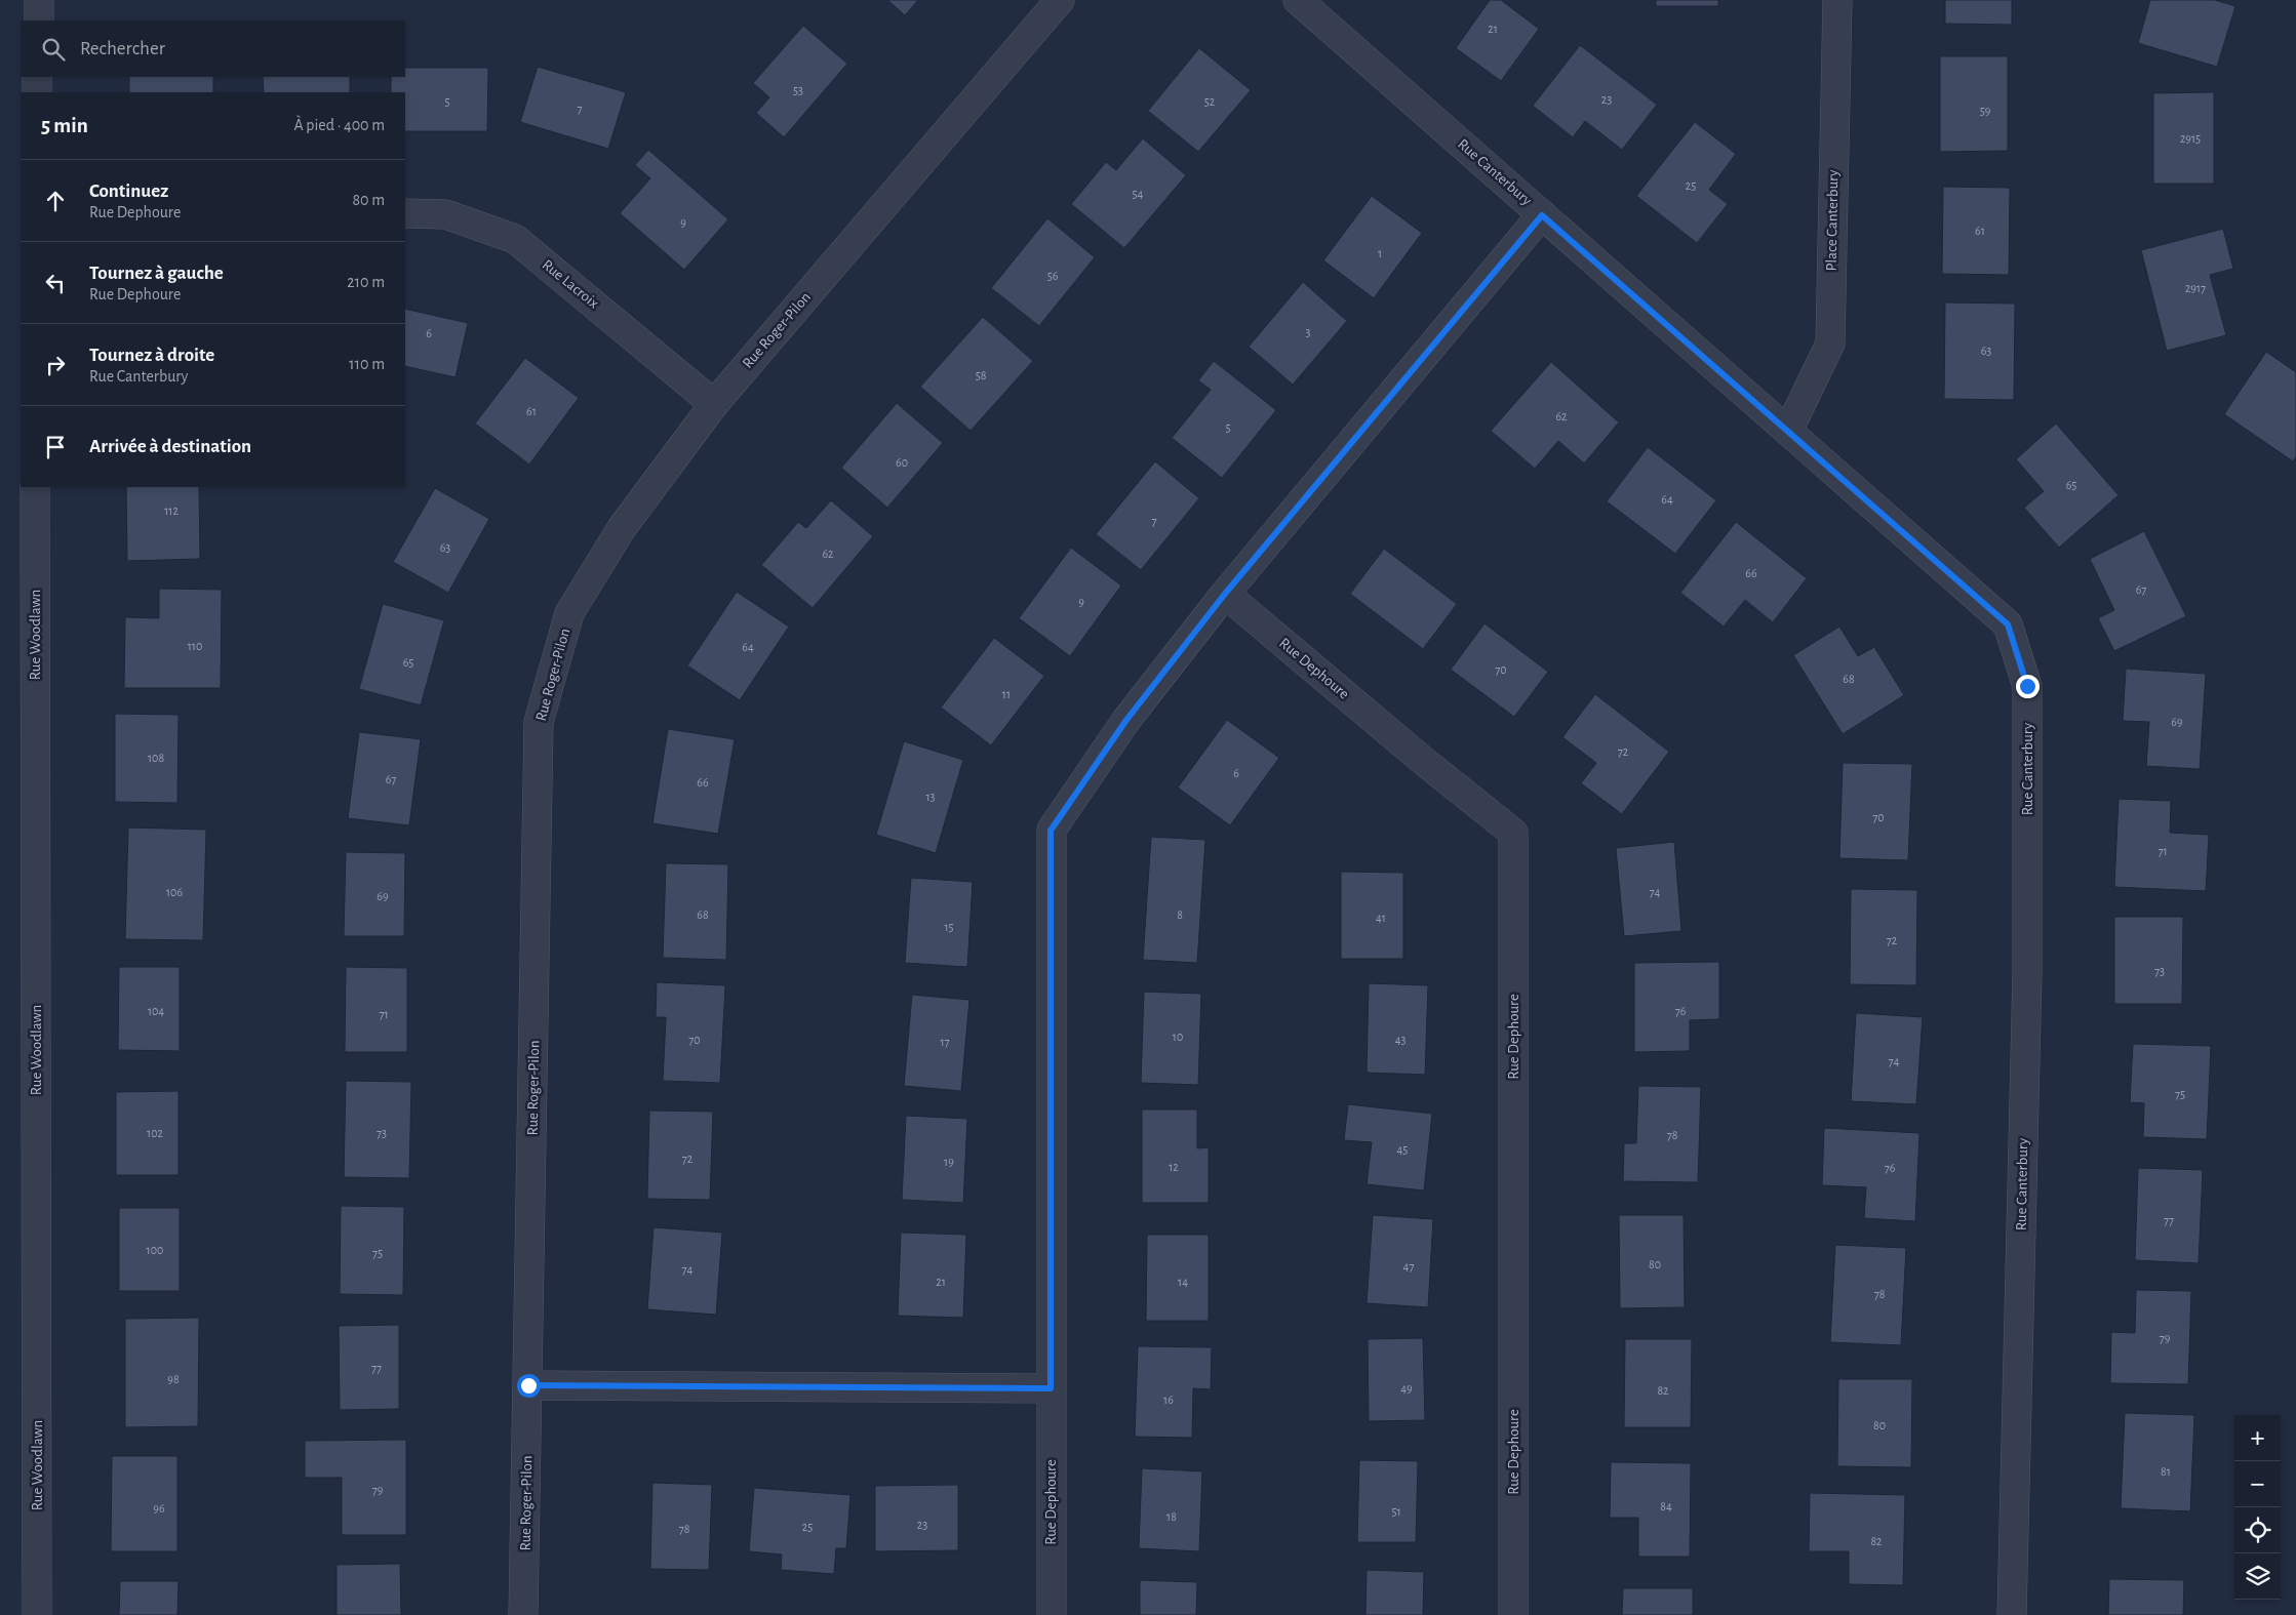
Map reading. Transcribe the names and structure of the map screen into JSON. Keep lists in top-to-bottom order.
{
  "streets": {
    "street": [
      "Rue Canterbury",
      "Place Canterbury",
      "Rue Lacroix",
      "Rue Roger-Pilon",
      "Rue Woodlawn",
      "Rue Dephoure"
    ]
  },
  "crossings": [
    ["Rue Canterbury", "Place Canterbury"],
    ["Rue Canterbury", "Rue Dephoure"],
    ["Rue Lacroix", "Rue Roger-Pilon"]
  ],
  "house_numbers": [
    "21",
    "53",
    "23",
    "5",
    "52",
    "7",
    "59",
    "2915",
    "25",
    "54",
    "9",
    "61",
    "1",
    "56",
    "2917",
    "3",
    "6",
    "63",
    "58",
    "61",
    "62",
    "5",
    "60",
    "65",
    "64",
    "112",
    "7",
    "63",
    "62",
    "66",
    "67",
    "9",
    "110",
    "64",
    "65",
    "70",
    "68",
    "11",
    "69",
    "72",
    "108",
    "6",
    "67",
    "66",
    "13",
    "70",
    "71",
    "106",
    "74",
    "69",
    "68",
    "8",
    "41",
    "15",
    "72",
    "73",
    "104",
    "76",
    "71",
    "10",
    "70",
    "43",
    "17",
    "74",
    "75",
    "102",
    "73",
    "78",
    "45",
    "72",
    "19",
    "12",
    "76",
    "77",
    "100",
    "75",
    "80",
    "47",
    "74",
    "21",
    "14",
    "78",
    "79",
    "77",
    "98",
    "49",
    "82",
    "16",
    "80",
    "81",
    "79",
    "84",
    "96",
    "51",
    "18",
    "23",
    "25",
    "78",
    "82"
  ],
  "page": {
    "search": "Rechercher",
    "heading": ["5 min", "À pied · 400 m"],
    "list": [
      ["Continuez", "Rue Dephoure", "80 m"],
      ["Tournez à gauche", "Rue Dephoure", "210 m"],
      ["Tournez à droite", "Rue Canterbury", "110 m"],
      "Arrivée à destination"
    ],
    "map_buttons": ["+", "−"]
  }
}
